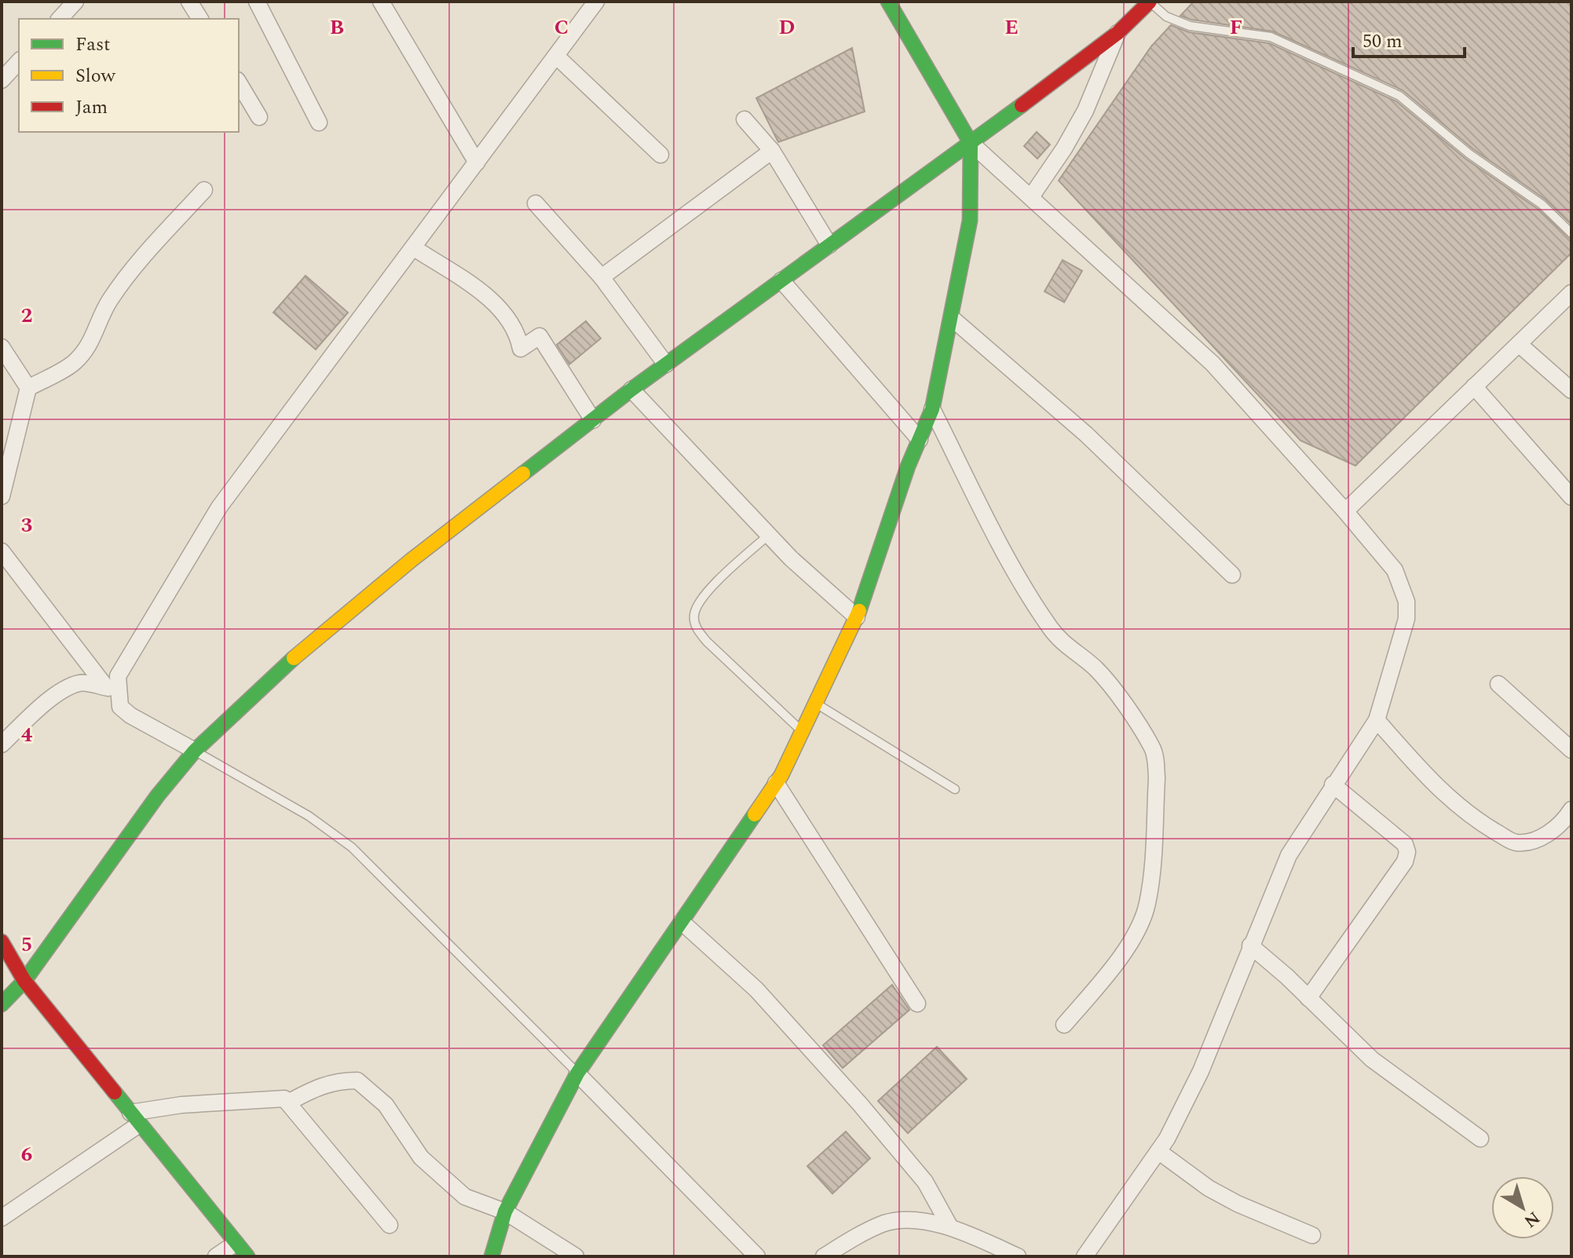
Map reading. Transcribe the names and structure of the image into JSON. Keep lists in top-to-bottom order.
{
  "legend": ["Fast", "Slow", "Jam"],
  "scale_bar": "50 m",
  "north": "bottom right",
  "grid": {
    "columns": [
      "B",
      "C",
      "D",
      "E",
      "F"
    ],
    "rows": [
      "2",
      "3",
      "4",
      "5",
      "6"
    ]
  }
}
